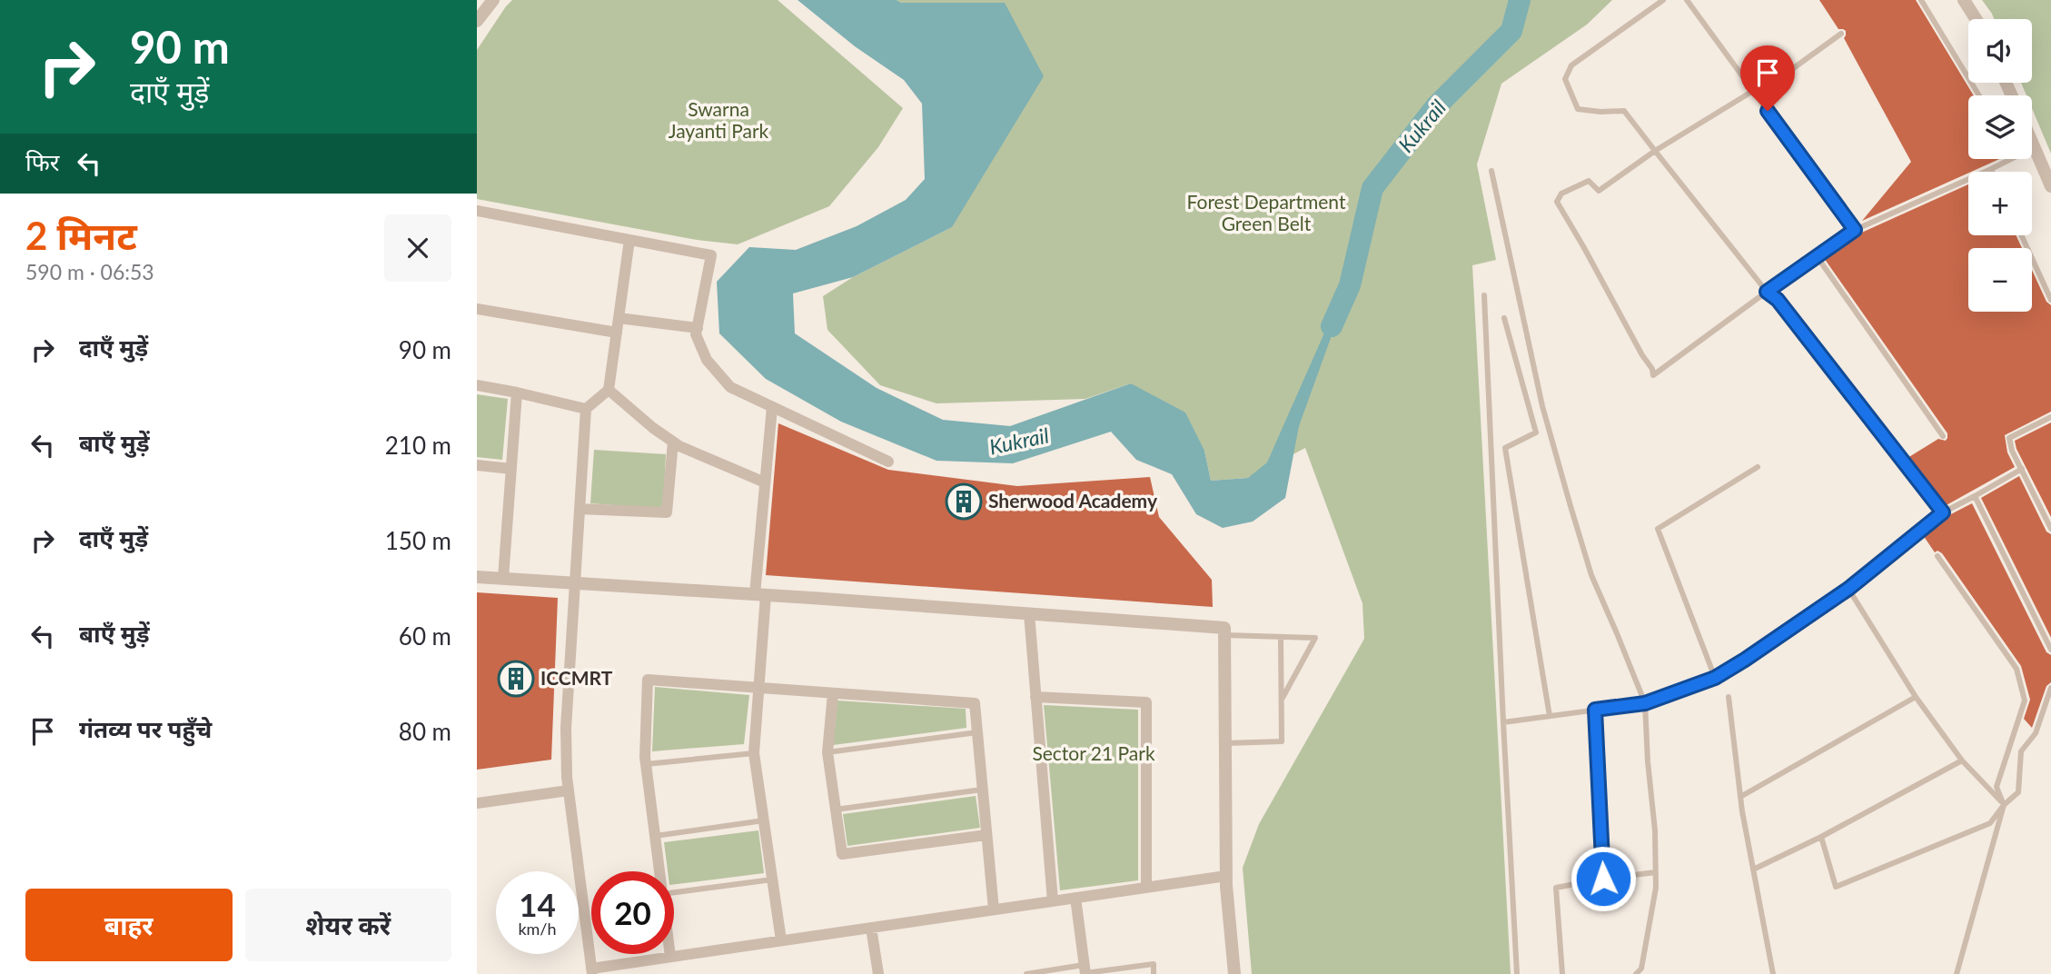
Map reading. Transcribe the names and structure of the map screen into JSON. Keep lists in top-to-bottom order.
{
  "water": ["Kukrail"],
  "parks": ["Swarna Jayanti Park", "Forest Department Green Belt", "Sector 21 Park"],
  "places": {
    "building": ["Sherwood Academy", "ICCMRT"]
  },
  "page": {
    "turn": ["90 m", "दाएँ मुड़ें"],
    "map_buttons": ["+", "−"],
    "then": "फिर",
    "heading": ["2 मिनट", "590 m · 06:53"],
    "list": [
      {
        "name": "दाएँ मुड़ें",
        "value": "90 m"
      },
      {
        "name": "बाएँ मुड़ें",
        "value": "210 m"
      },
      {
        "name": "दाएँ मुड़ें",
        "value": "150 m"
      },
      {
        "name": "बाएँ मुड़ें",
        "value": "60 m"
      },
      {
        "name": "गंतव्य पर पहुँचे",
        "value": "80 m"
      }
    ],
    "speed": "14 km/h",
    "limit": "20",
    "buttons": ["बाहर", "शेयर करें"]
  }
}
